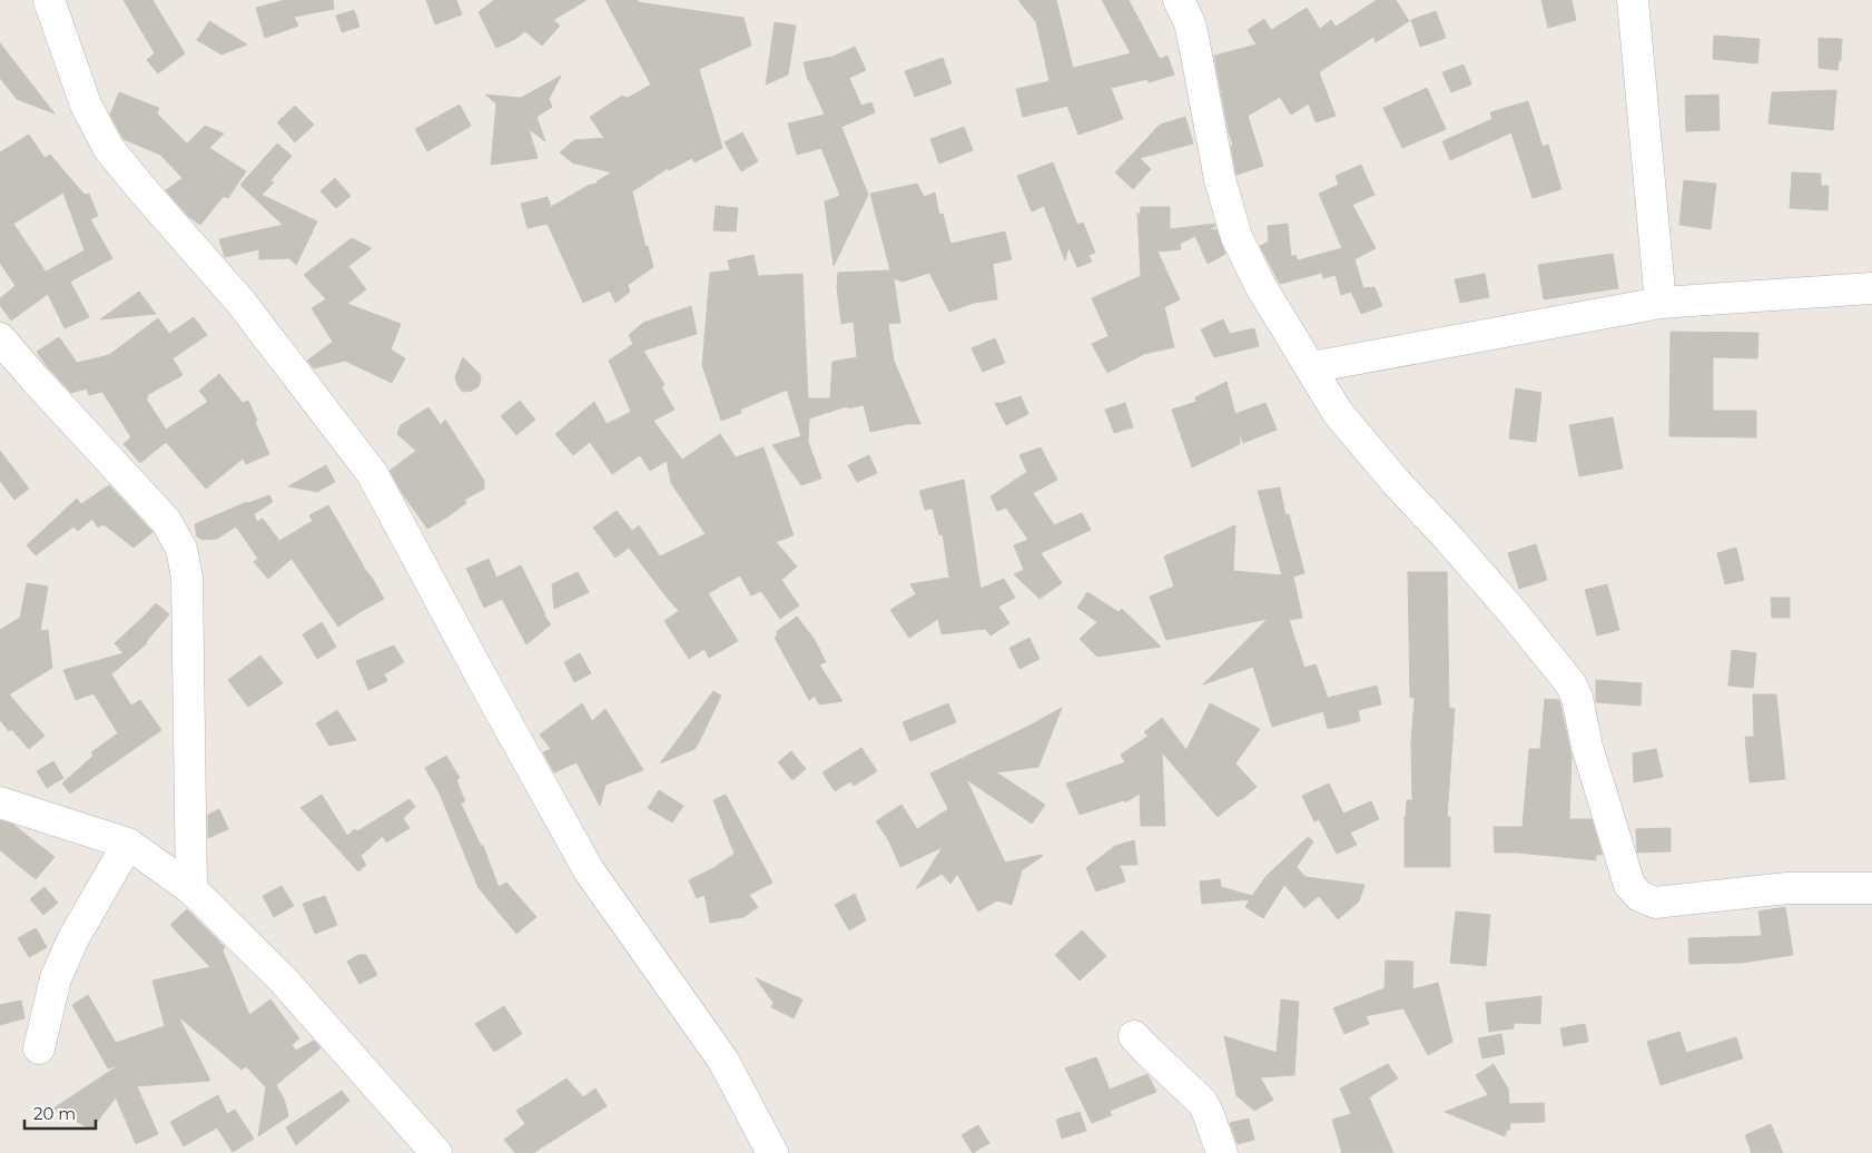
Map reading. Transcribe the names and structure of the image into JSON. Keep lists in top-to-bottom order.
{
  "scale_bar": "20 m"
}
